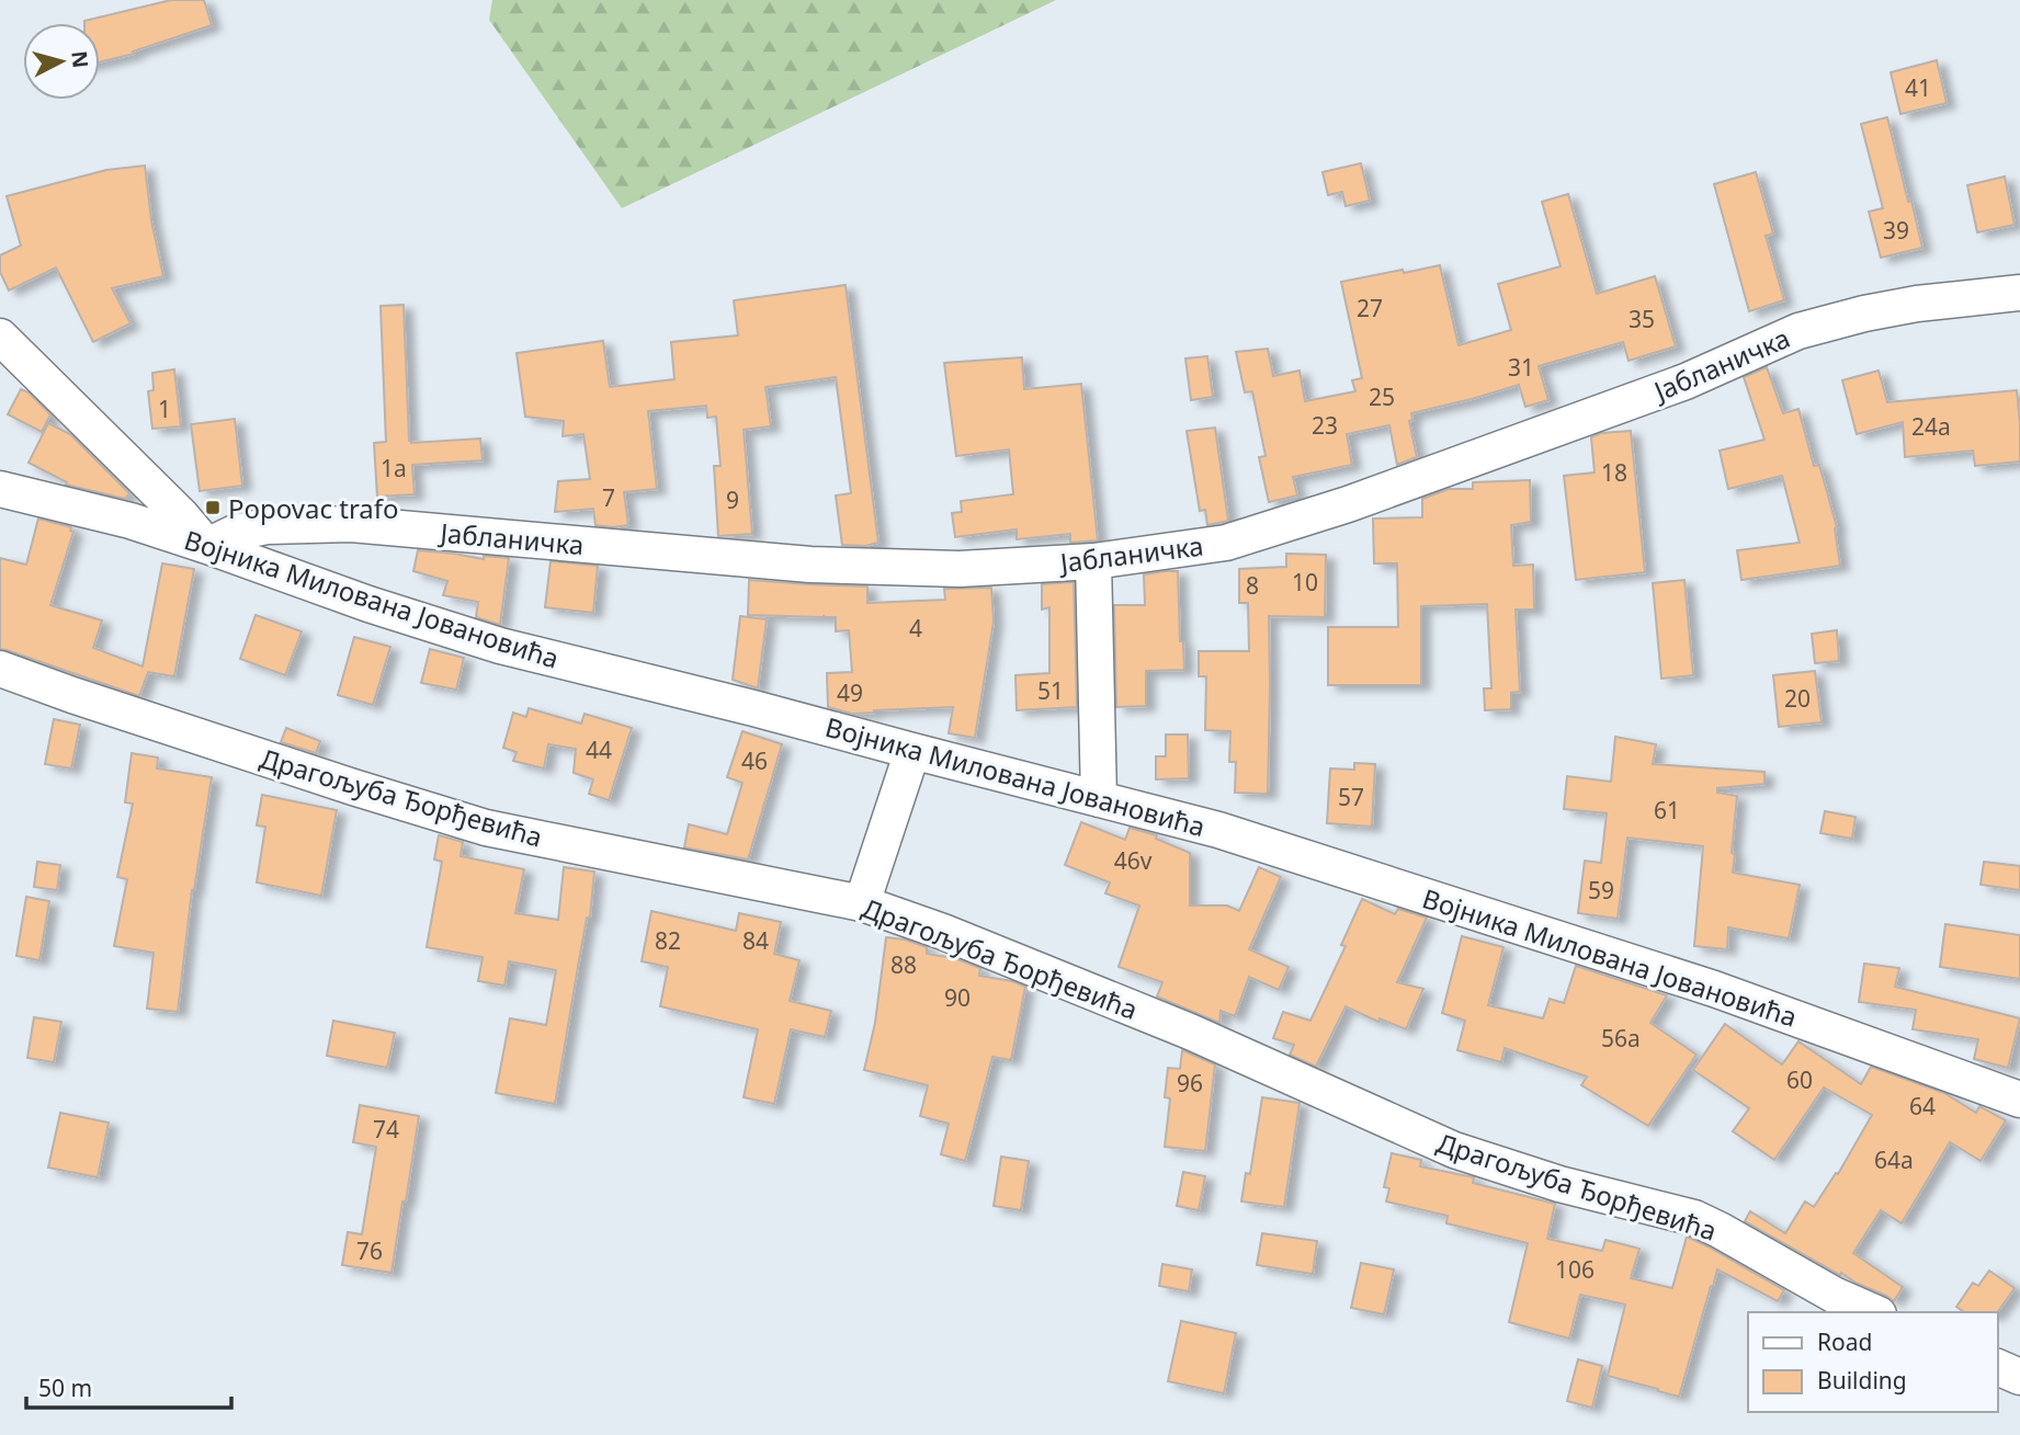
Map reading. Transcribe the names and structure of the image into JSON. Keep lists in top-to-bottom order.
{
  "streets": {
    "street": ["Јабланичка", "Војника Милована Јовановића", "Драгољуба Ђорђевића"]
  },
  "crossings": [
    ["Јабланичка", "Војника Милована Јовановића"]
  ],
  "places": {
    "transit": ["Popovac trafo"]
  },
  "house_numbers": [
    "41",
    "39",
    "27",
    "35",
    "31",
    "25",
    "1",
    "23",
    "24a",
    "1a",
    "18",
    "7",
    "9",
    "10",
    "8",
    "4",
    "51",
    "49",
    "20",
    "44",
    "46",
    "57",
    "61",
    "46v",
    "59",
    "82",
    "84",
    "88",
    "90",
    "56a",
    "60",
    "96",
    "64",
    "74",
    "64a",
    "76",
    "106"
  ],
  "legend": ["Road", "Building"],
  "scale_bar": "50 m",
  "north": "right"
}
